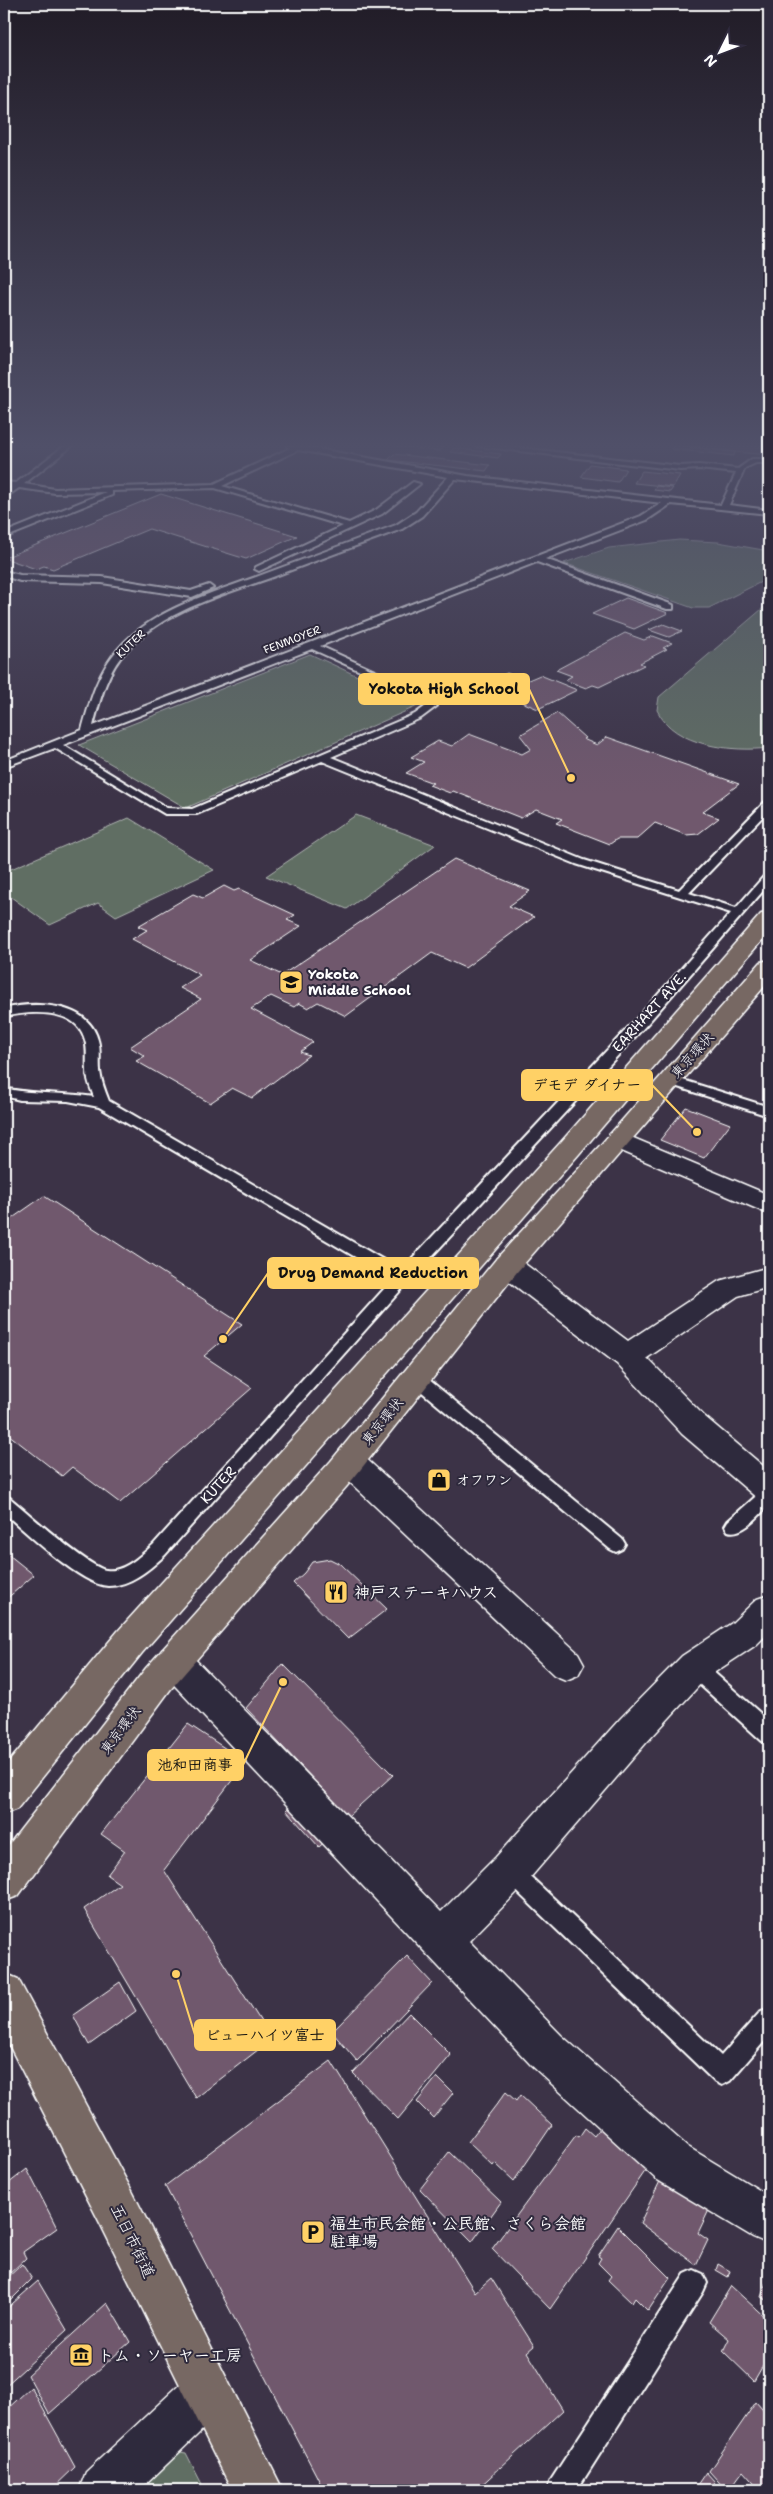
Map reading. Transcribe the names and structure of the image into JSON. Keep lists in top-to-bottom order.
{
  "streets": {
    "main road": ["東京環状", "五日市街道"],
    "lane": ["FENMOYER", "KUTER", "EARHART AVE."]
  },
  "crossings": [
    ["FENMOYER", "KUTER"],
    ["KUTER", "EARHART AVE."]
  ],
  "places": {
    "other": [
      "Yokota High School",
      "デモデ ダイナー",
      "Drug Demand Reduction",
      "池和田商事",
      "ビューハイツ富士"
    ],
    "school or university": ["Yokota Middle School"],
    "shop": ["オフワン"],
    "restaurant": ["神戸ステーキハウス"],
    "parking": ["福生市民会館・公民館、さくら会館 駐車場"],
    "museum": ["トム・ソーヤー工房"]
  },
  "north": "bottom left"
}
